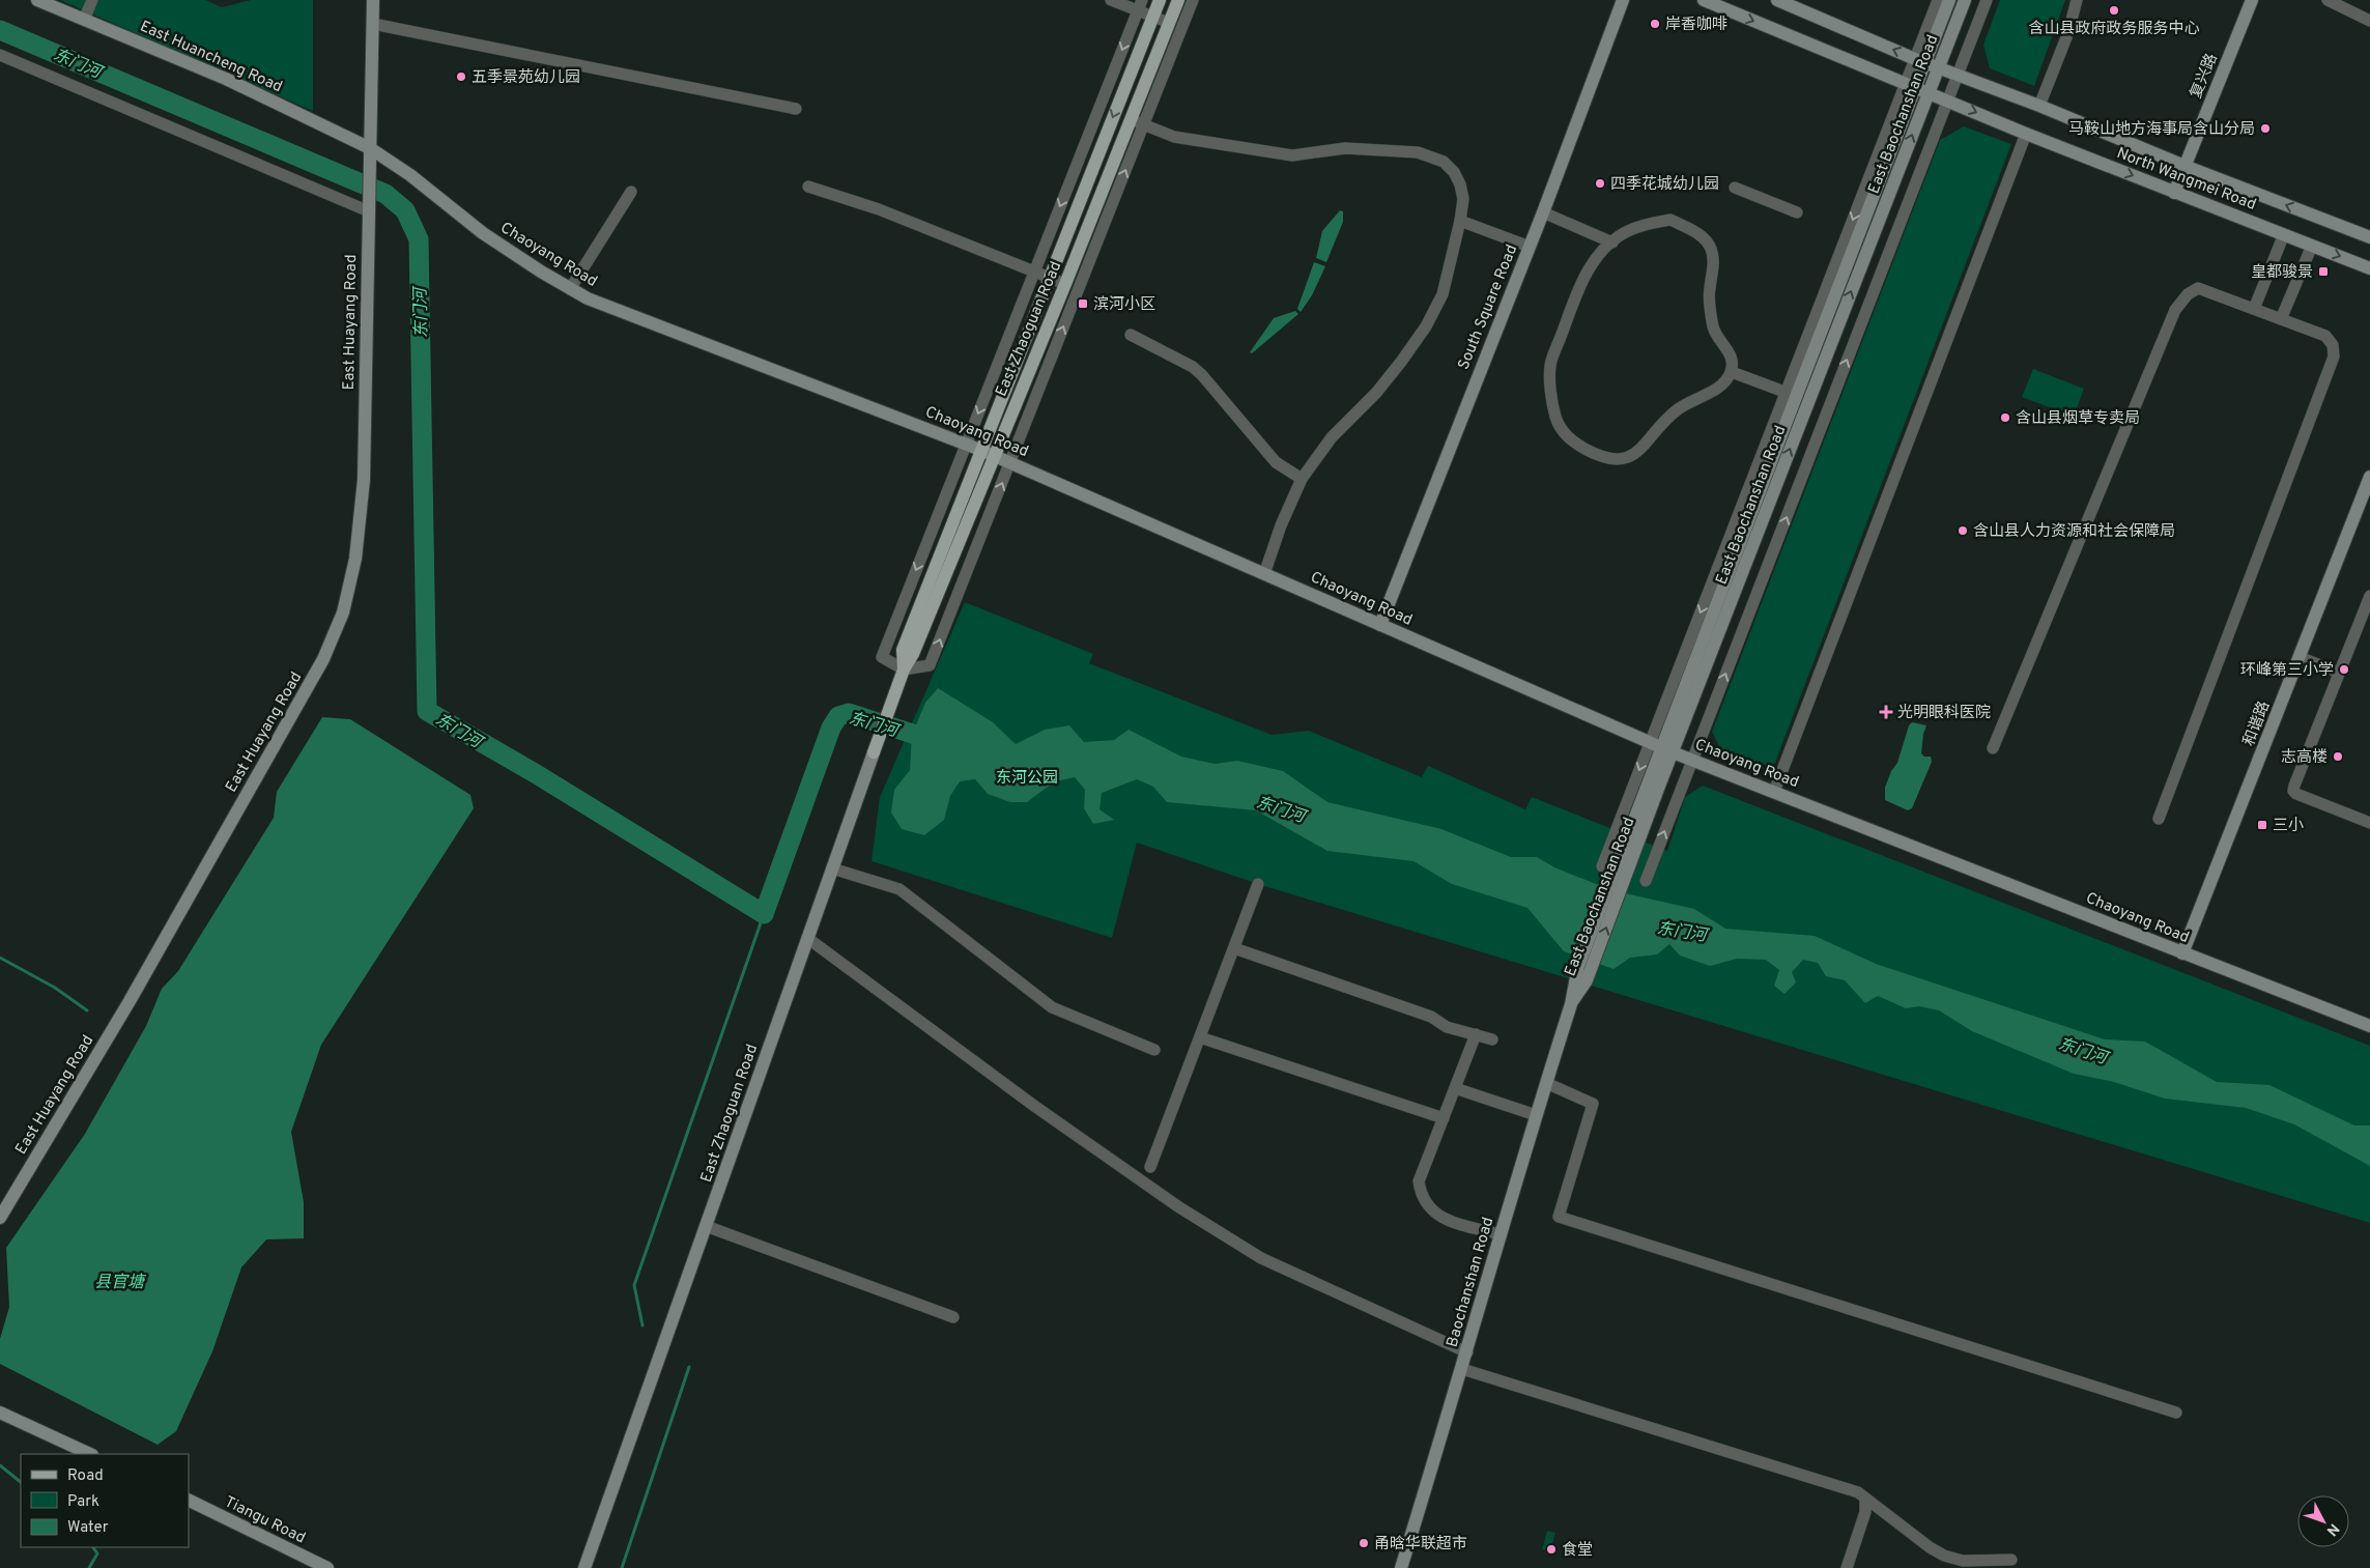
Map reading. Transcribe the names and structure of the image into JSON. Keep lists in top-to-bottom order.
{
  "streets": {
    "main road": [
      "East Huancheng Road",
      "复兴路",
      "East Baochanshan Road",
      "North Wangmei Road",
      "Chaoyang Road",
      "South Square Road",
      "East Huayang Road",
      "East Zhaoguan Road",
      "和谐路",
      "Baochanshan Road",
      "Tiangu Road"
    ]
  },
  "crossings": [
    ["East Huancheng Road", "Chaoyang Road"],
    ["East Huancheng Road", "East Huayang Road"],
    ["复兴路", "North Wangmei Road"],
    ["East Baochanshan Road", "North Wangmei Road"],
    ["East Baochanshan Road", "Chaoyang Road"],
    ["East Baochanshan Road", "Baochanshan Road"],
    ["Chaoyang Road", "South Square Road"],
    ["Chaoyang Road", "East Huayang Road"],
    ["Chaoyang Road", "East Zhaoguan Road"],
    ["Chaoyang Road", "和谐路"]
  ],
  "water": ["东门河", "县官塘"],
  "parks": ["东河公园"],
  "places": {
    "other": [
      "含山县政府政务服务中心",
      "岸香咖啡",
      "五季景苑幼儿园",
      "马鞍山地方海事局含山分局",
      "四季花城幼儿园",
      "含山县烟草专卖局",
      "含山县人力资源和社会保障局",
      "环峰第三小学",
      "志高楼",
      "甬晗华联超市",
      "食堂"
    ],
    "transit": ["皇都骏景", "滨河小区", "三小"],
    "health": ["光明眼科医院"]
  },
  "legend": ["Road", "Park", "Water"],
  "north": "bottom right"
}
